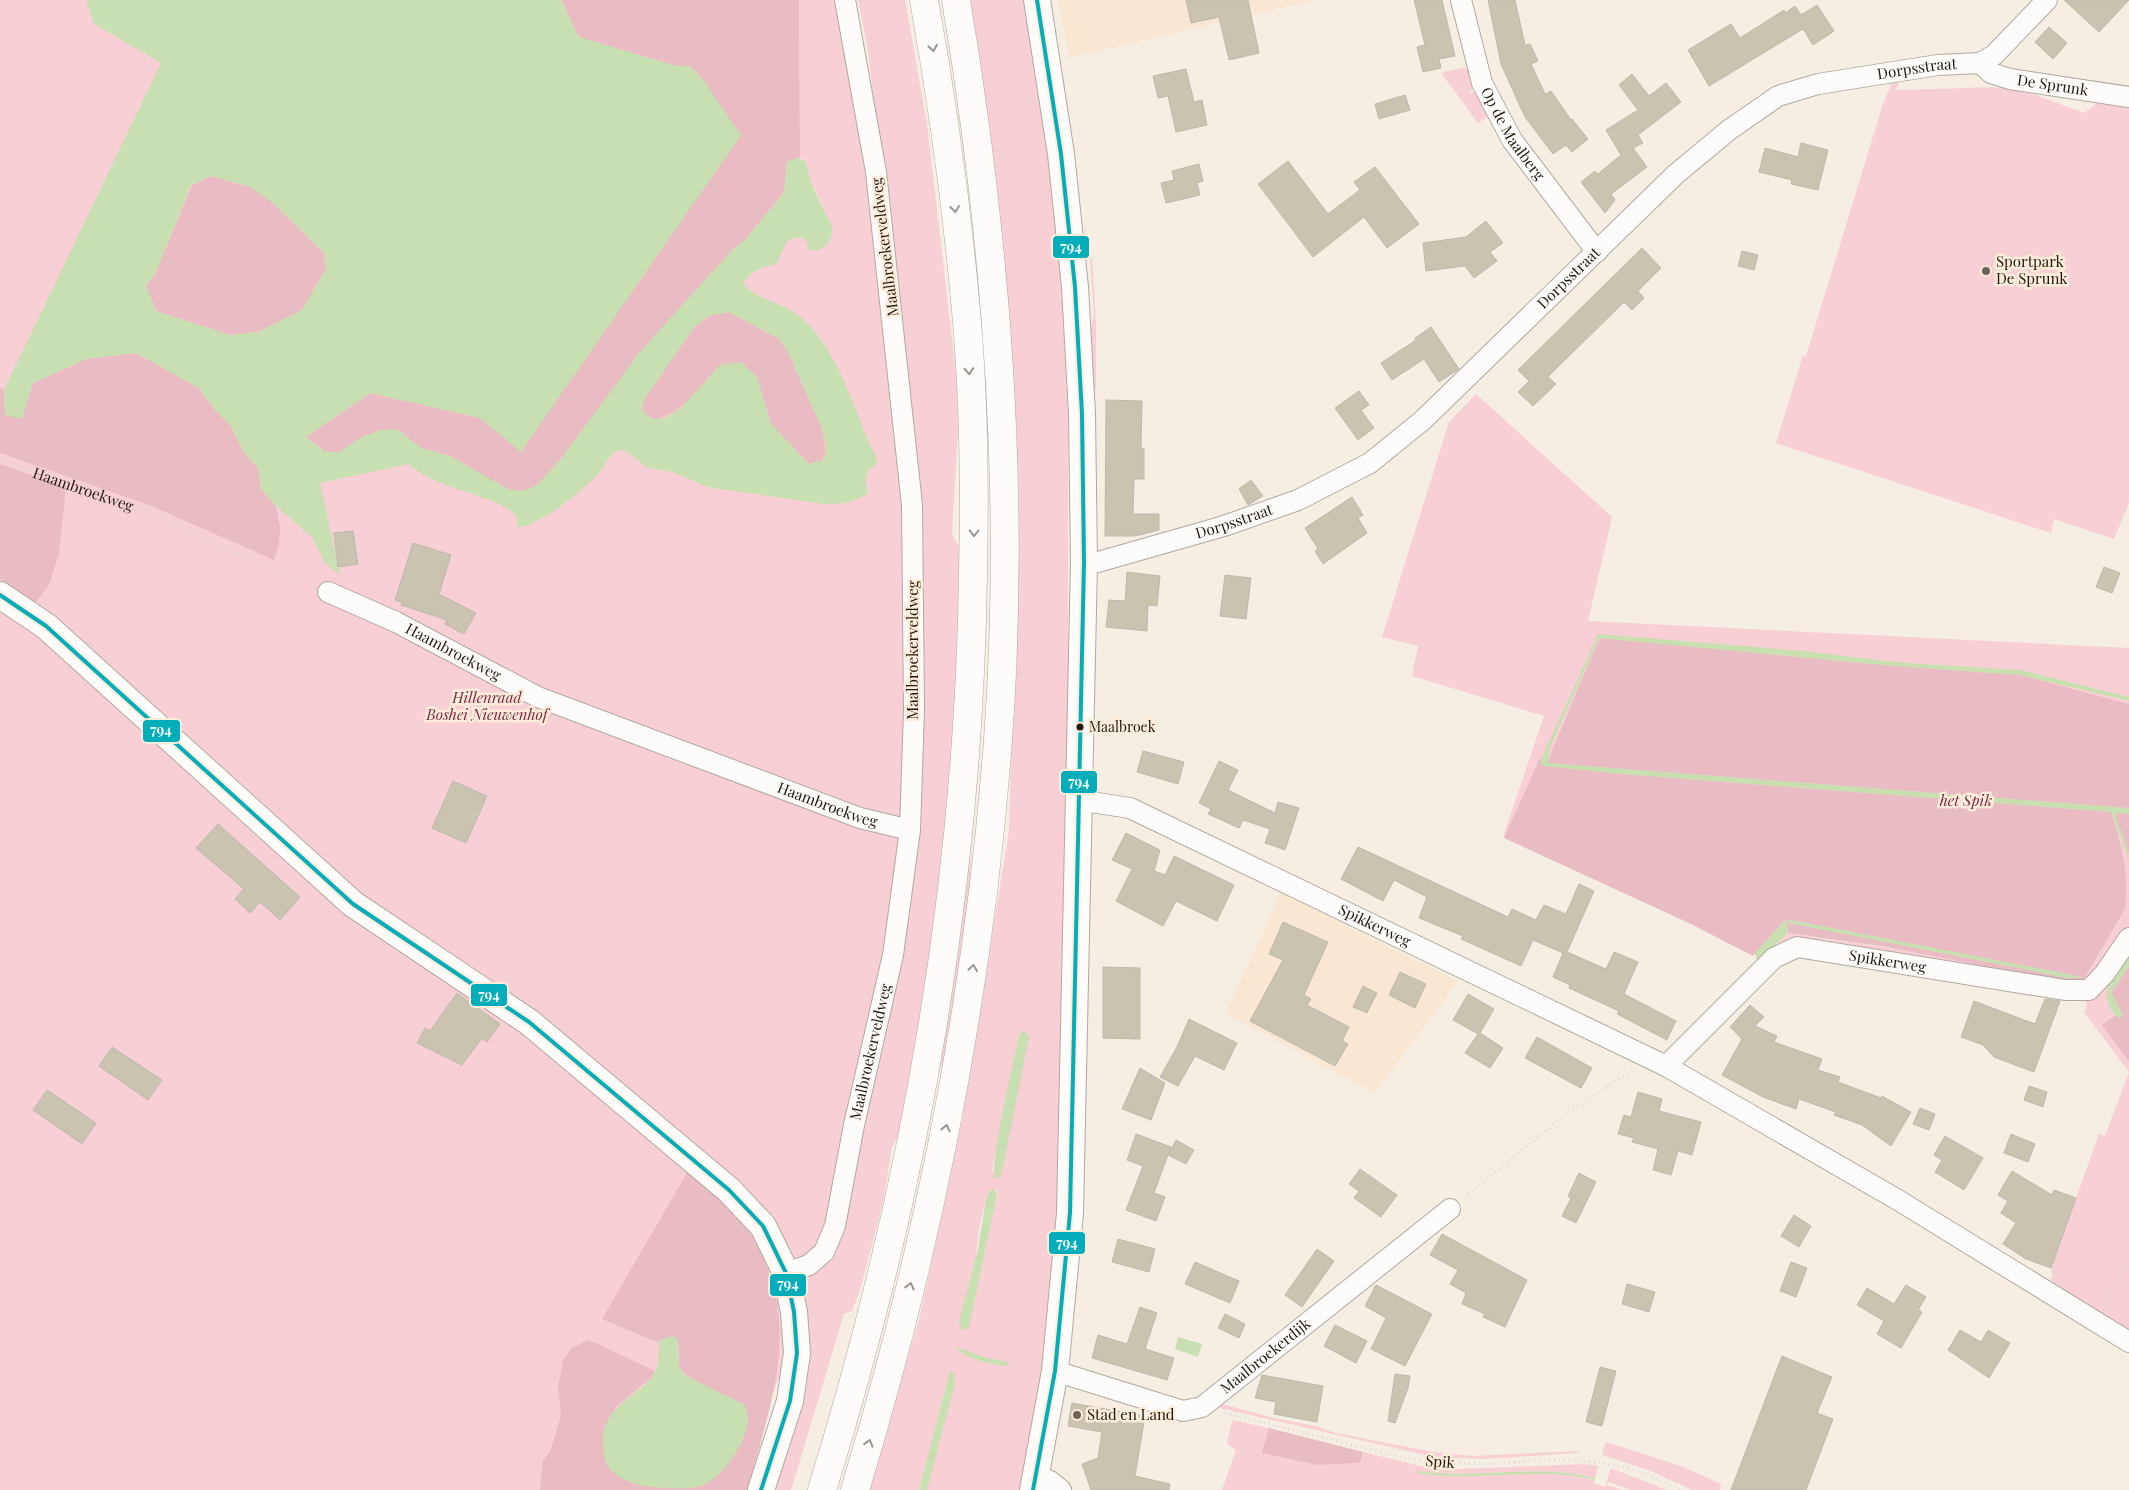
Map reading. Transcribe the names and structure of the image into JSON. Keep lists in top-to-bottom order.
{
  "streets": {
    "street": [
      "Dorpsstraat",
      "De Sprunk",
      "Op de Maalberg",
      "Maalbroekerveldweg",
      "Haambroekweg",
      "Spikkerweg",
      "Maalbroekerdijk"
    ],
    "path": ["Spik"]
  },
  "crossings": [
    ["Dorpsstraat", "De Sprunk"],
    ["Dorpsstraat", "Op de Maalberg"],
    ["Maalbroekerveldweg", "Haambroekweg"],
    ["Maalbroekerdijk", "Spik"]
  ],
  "parks": ["Hillenraad Boshei Nieuwenhof", "het Spik"],
  "places": ["Sportpark De Sprunk", "Maalbroek", "Stad en Land"],
  "lines": ["transit line 794"]
}
